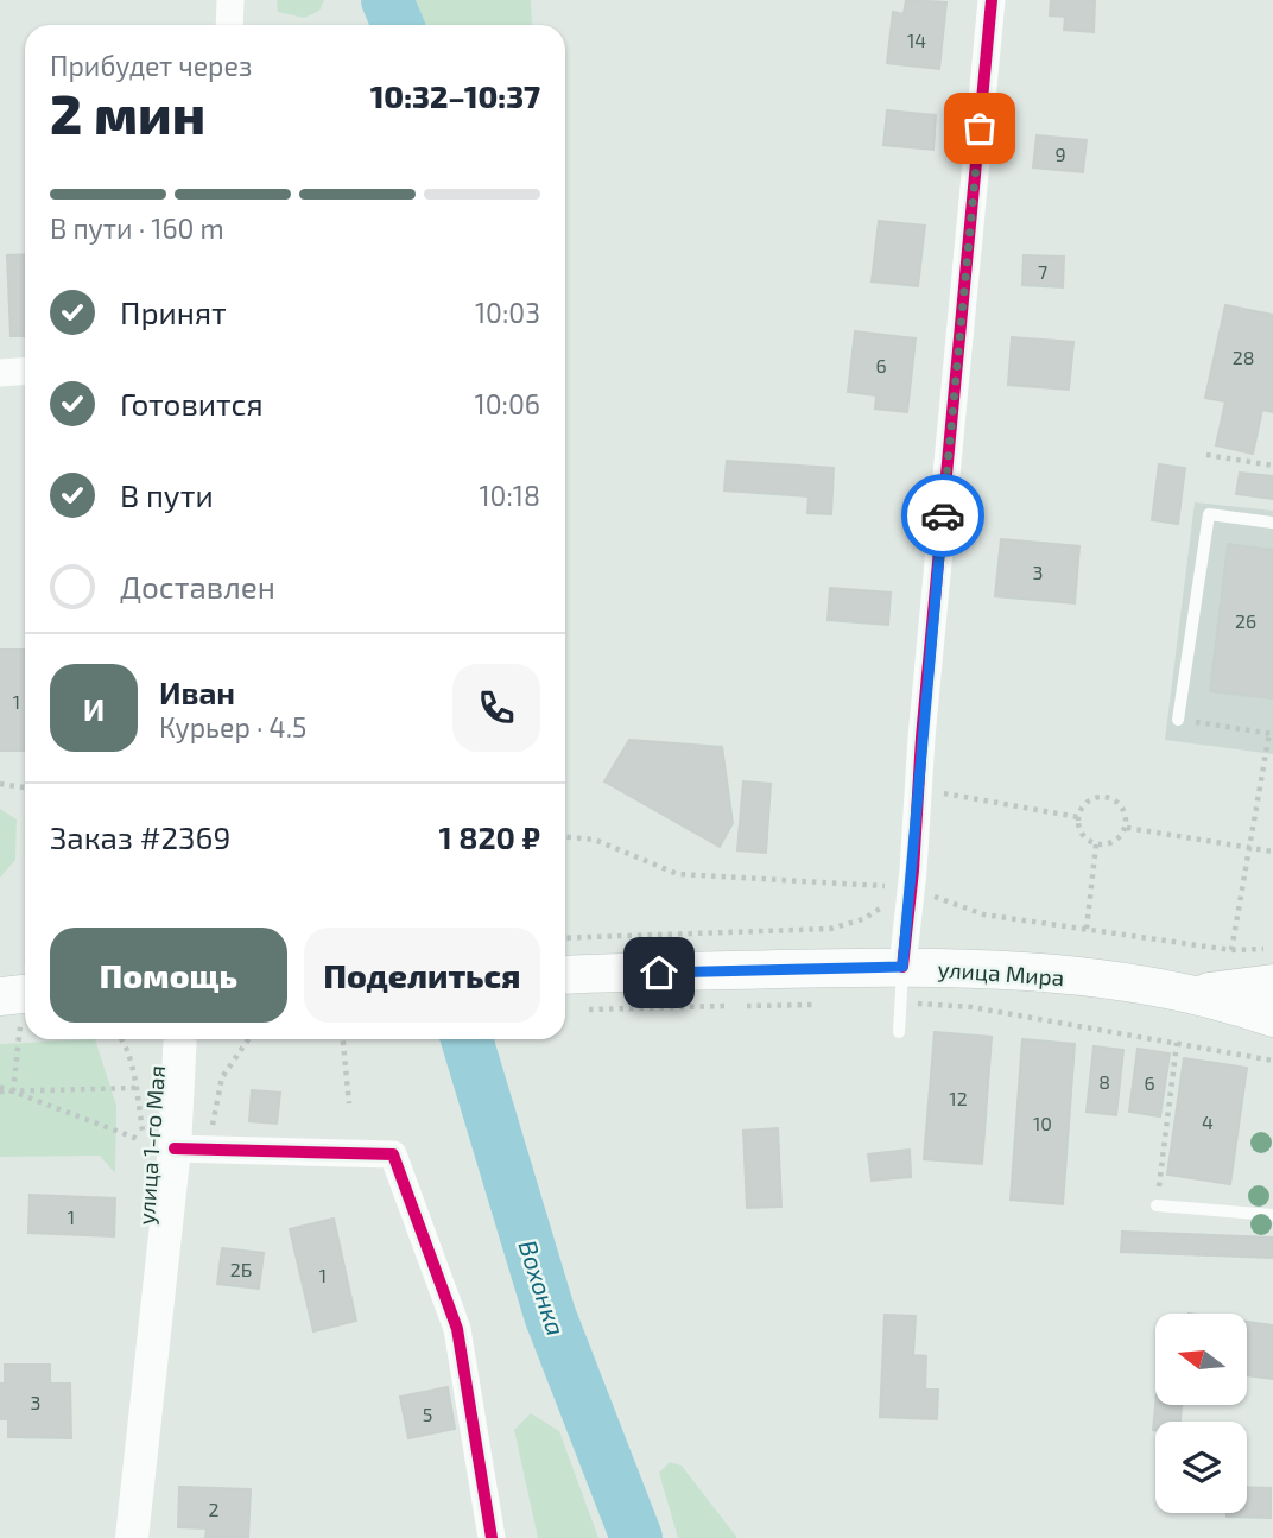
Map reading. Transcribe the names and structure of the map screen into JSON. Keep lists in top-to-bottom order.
{
  "streets": {
    "main road": ["улица Мира"],
    "street": ["улица 1-го Мая"]
  },
  "water": ["Вохонка"],
  "house_numbers": [
    "14",
    "9",
    "7",
    "28",
    "6",
    "3",
    "26",
    "1",
    "8",
    "6",
    "12",
    "4",
    "10",
    "1",
    "2Б",
    "1",
    "3",
    "5",
    "2"
  ],
  "north": "left",
  "page": {
    "heading": ["2 мин", "Прибудет через", "10:32–10:37"],
    "panel": [
      "Иван",
      "Курьер · 4.5",
      "Заказ #2369",
      "1 820 ₽"
    ],
    "bar": "В пути · 160 m",
    "list": [
      ["Принят", "10:03"],
      ["Готовится", "10:06"],
      ["В пути", "10:18"],
      "Доставлен"
    ],
    "round": "И",
    "buttons": ["Помощь", "Поделиться"]
  }
}
